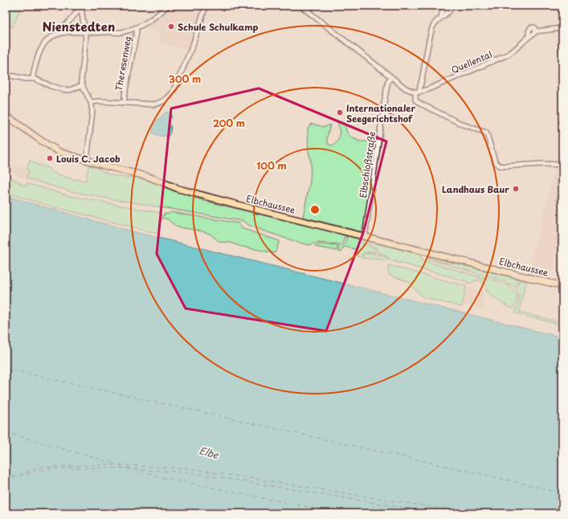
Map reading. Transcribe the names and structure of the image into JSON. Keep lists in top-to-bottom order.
{
  "streets": {
    "main road": ["Elbchaussee"],
    "street": ["Quellental", "Theresenweg", "Elbschloßstraße"]
  },
  "crossings": [
    ["Elbschloßstraße", "Elbchaussee"]
  ],
  "districts": ["Nienstedten"],
  "water": ["Elbe"],
  "places": [
    "Schule Schulkamp",
    "Internationaler Seegerichtshof",
    "Louis C. Jacob",
    "Landhaus Baur"
  ],
  "rings": ["300 m", "200 m", "100 m"]
}
